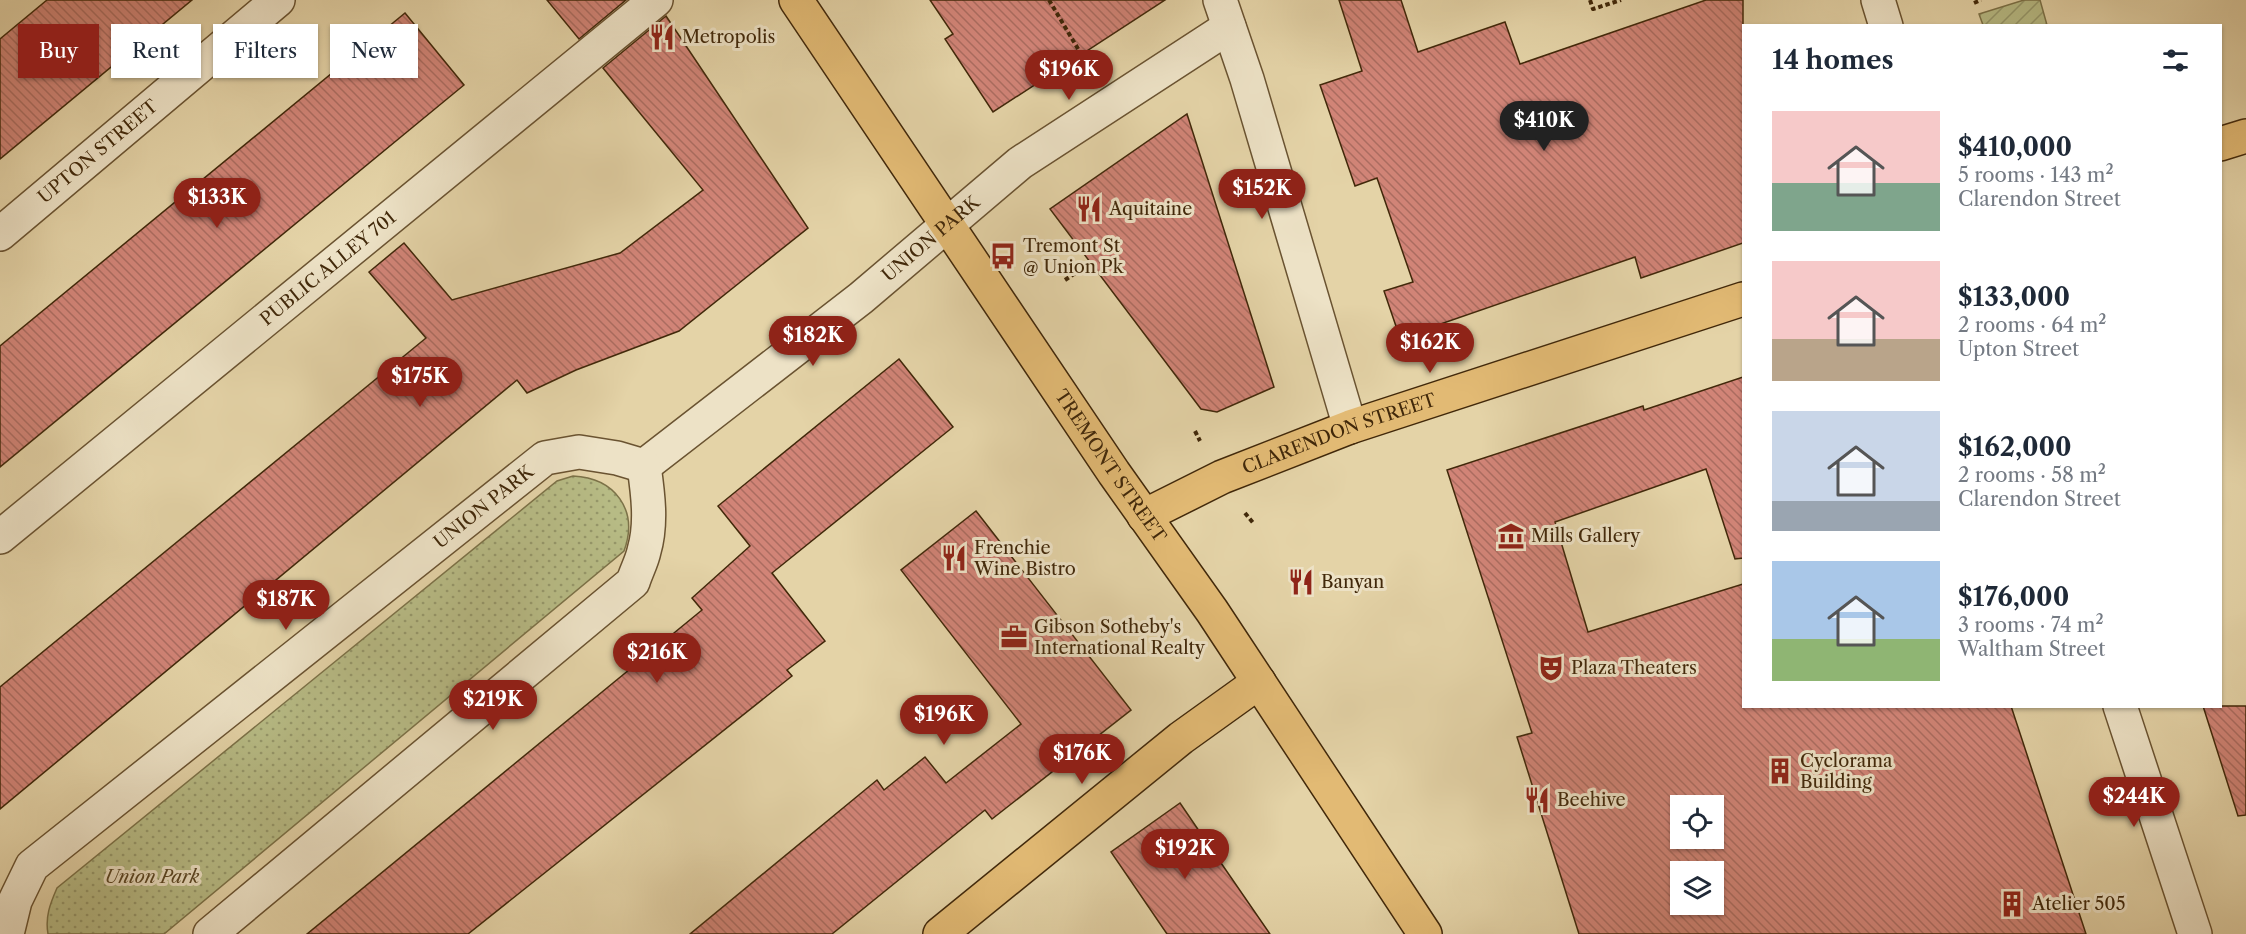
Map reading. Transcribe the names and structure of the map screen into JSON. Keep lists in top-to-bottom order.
{
  "streets": {
    "main road": ["CLARENDON STREET", "TREMONT STREET"],
    "street": ["UPTON STREET", "UNION PARK", "PUBLIC ALLEY 701"]
  },
  "crossings": [
    ["UNION PARK", "TREMONT STREET"],
    ["CLARENDON STREET", "TREMONT STREET"]
  ],
  "parks": ["Union Park"],
  "places": {
    "restaurant": [
      "Metropolis",
      "Aquitaine",
      "Frenchie Wine Bistro",
      "Banyan",
      "Beehive"
    ],
    "bus stop": ["Tremont St @ Union Pk"],
    "museum": ["Mills Gallery"],
    "office": ["Gibson Sotheby's International Realty"],
    "theatre": ["Plaza Theaters"],
    "building": ["Cyclorama Building", "Atelier 505"]
  },
  "page": {
    "chip": [
      "Buy",
      "Rent",
      "Filters",
      "New"
    ],
    "heading": "14 homes",
    "price": [
      "$196K",
      "$410K",
      "$152K",
      "$133K",
      "$182K",
      "$162K",
      "$175K",
      "$187K",
      "$216K",
      "$219K",
      "$196K",
      "$176K",
      "$244K",
      "$192K"
    ],
    "list": [
      {
        "name": "$410,000",
        "note": "5 rooms · 143 m² · Clarendon Street"
      },
      {
        "name": "$133,000",
        "note": "2 rooms · 64 m² · Upton Street"
      },
      {
        "name": "$162,000",
        "note": "2 rooms · 58 m² · Clarendon Street"
      },
      {
        "name": "$176,000",
        "note": "3 rooms · 74 m² · Waltham Street"
      }
    ]
  }
}
